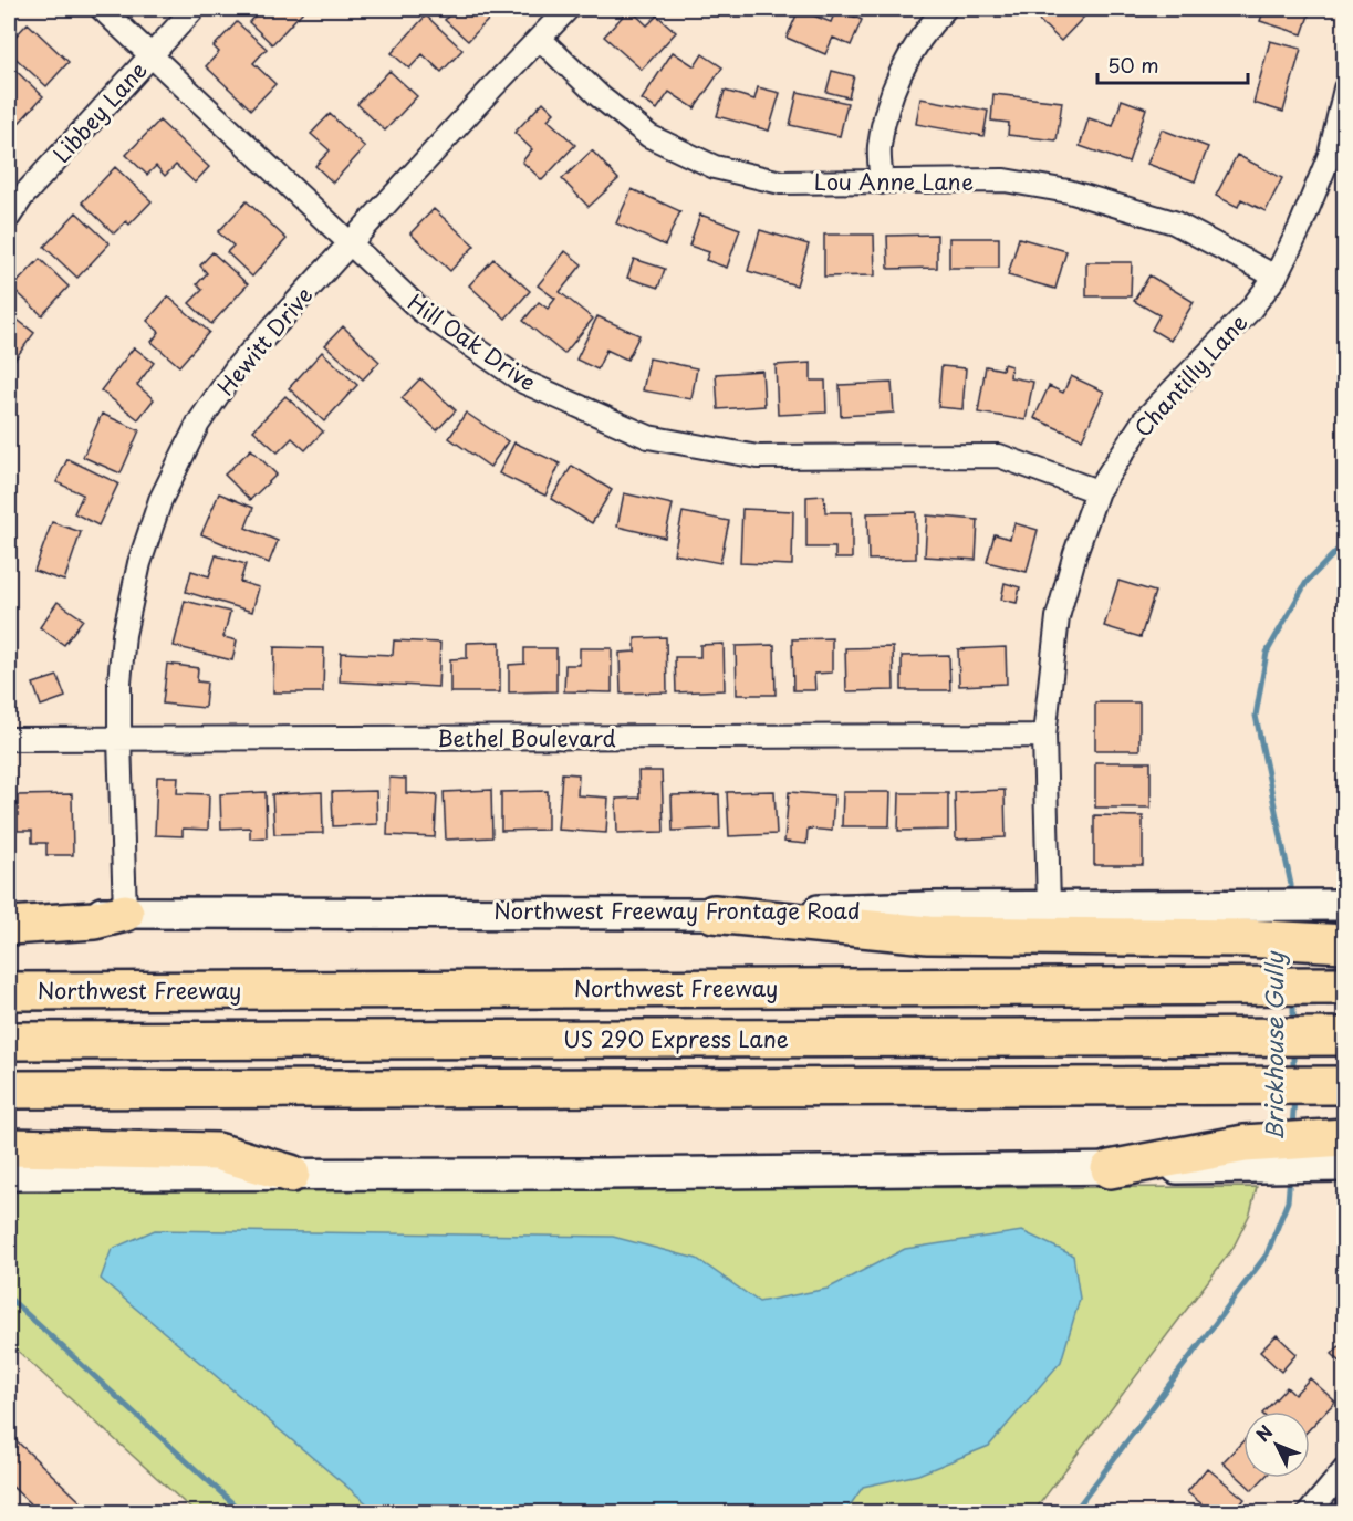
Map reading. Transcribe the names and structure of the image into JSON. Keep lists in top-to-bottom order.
{
  "streets": {
    "highway": ["Northwest Freeway", "US 290 Express Lane"],
    "main road": ["Northwest Freeway Frontage Road"],
    "street": [
      "Libbey Lane",
      "Lou Anne Lane",
      "Hewitt Drive",
      "Hill Oak Drive",
      "Chantilly Lane",
      "Bethel Boulevard"
    ]
  },
  "crossings": [
    ["Libbey Lane", "Hill Oak Drive"],
    ["Lou Anne Lane", "Hewitt Drive"],
    ["Lou Anne Lane", "Chantilly Lane"],
    ["Hewitt Drive", "Hill Oak Drive"],
    ["Hewitt Drive", "Bethel Boulevard"],
    ["Hewitt Drive", "Northwest Freeway Frontage Road"],
    ["Hill Oak Drive", "Chantilly Lane"],
    ["Chantilly Lane", "Bethel Boulevard"],
    ["Chantilly Lane", "Northwest Freeway Frontage Road"]
  ],
  "water": ["Brickhouse Gully"],
  "scale_bar": "50 m",
  "north": "top left"
}
